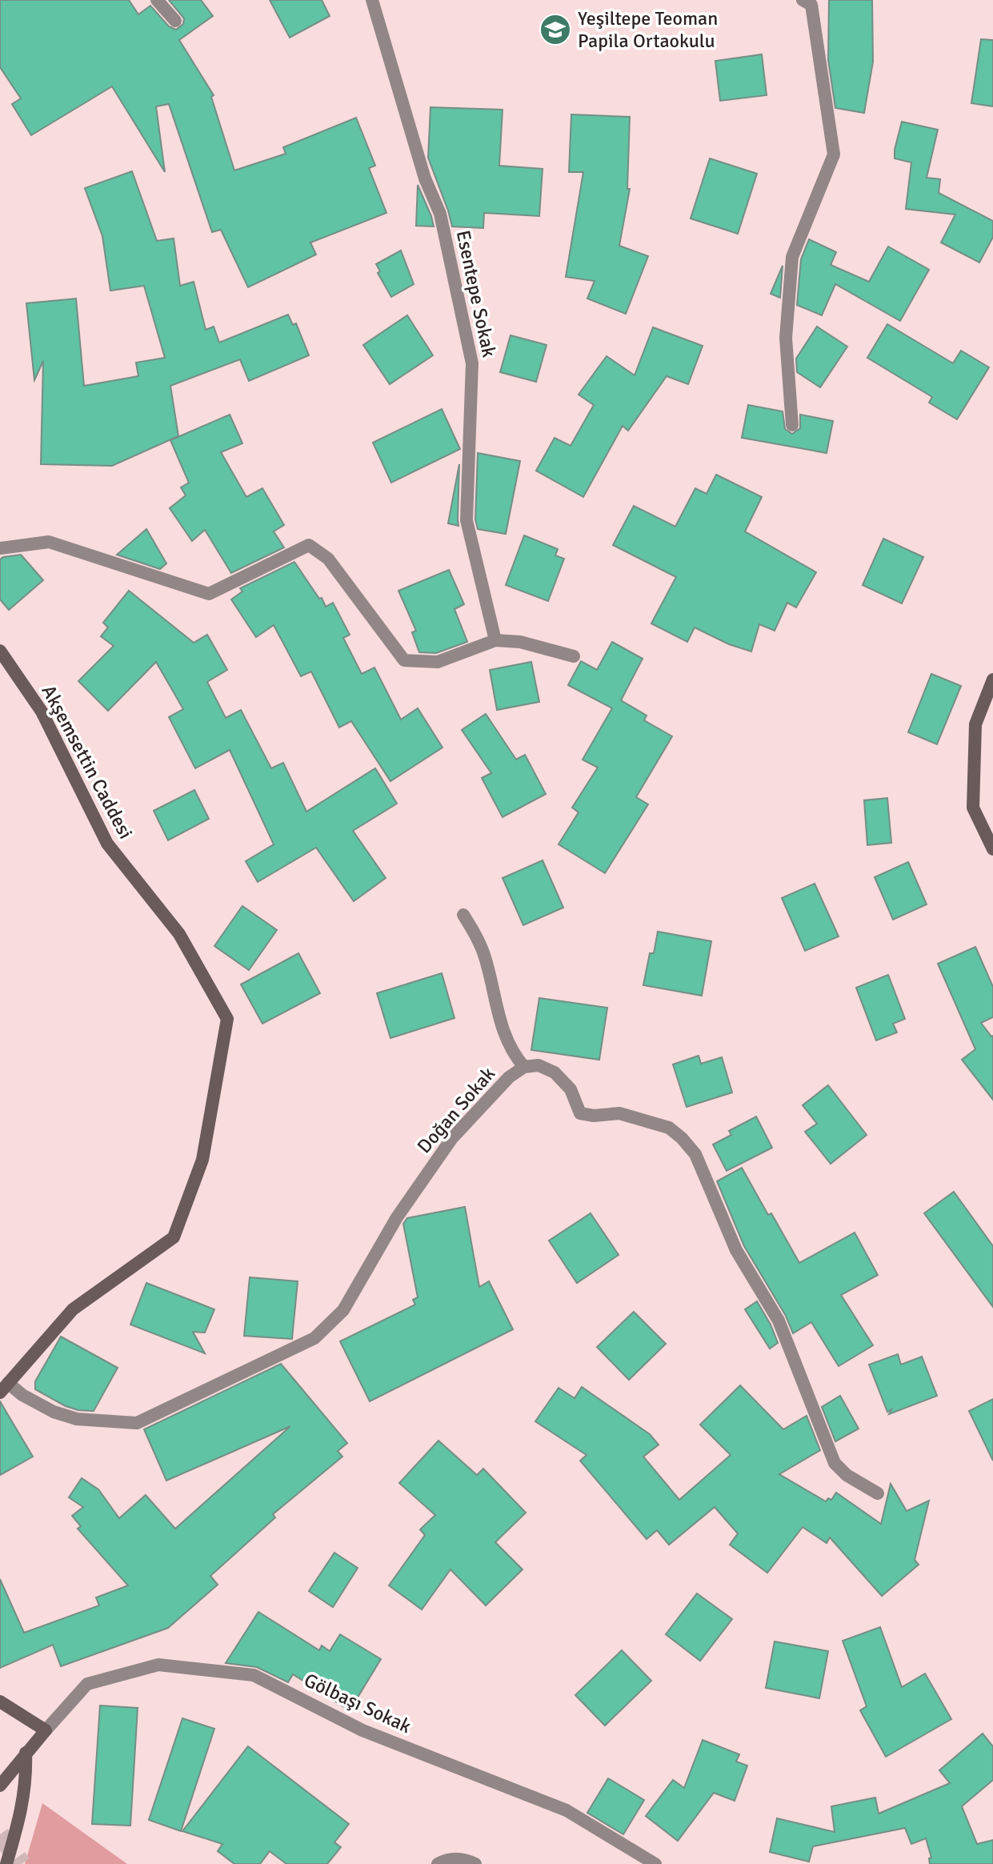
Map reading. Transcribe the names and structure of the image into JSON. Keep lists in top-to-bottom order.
{
  "streets": {
    "street": [
      "Esentepe Sokak",
      "Akşemsettin Caddesi",
      "Doğan Sokak",
      "Gölbaşı Sokak"
    ]
  },
  "crossings": [
    ["Akşemsettin Caddesi", "Doğan Sokak"]
  ],
  "places": {
    "school or university": ["Yeşiltepe Teoman Papila Ortaokulu"]
  }
}
